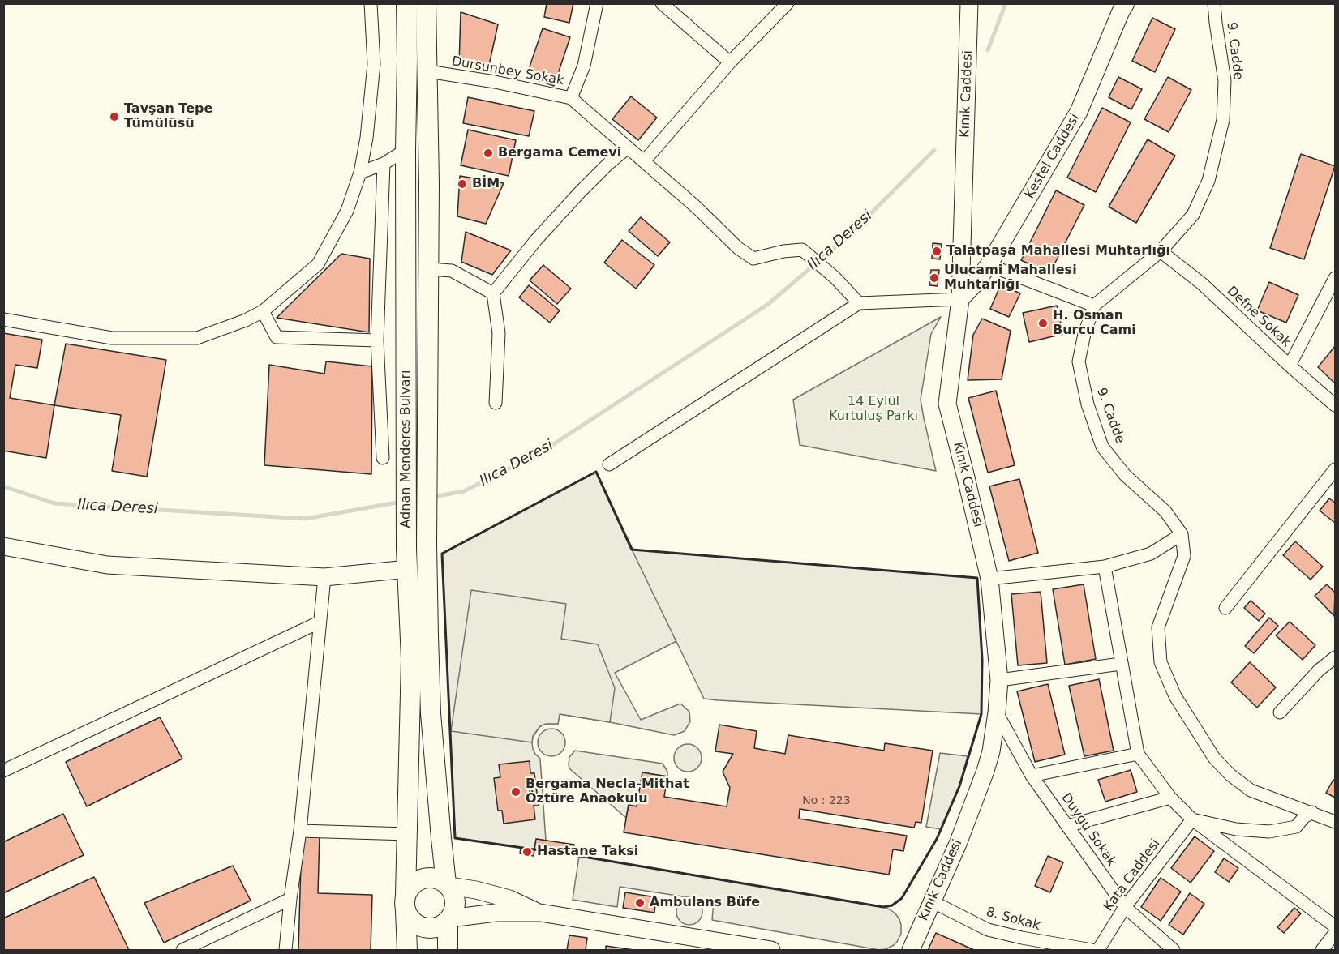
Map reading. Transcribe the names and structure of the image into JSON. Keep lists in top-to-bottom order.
{
  "streets": {
    "main road": ["Kınık Caddesi", "Kestel Caddesi", "Adnan Menderes Bulvarı"],
    "street": [
      "9. Cadde",
      "Dursunbey Sokak",
      "Defne Sokak",
      "Duygu Sokak",
      "Kata Caddesi",
      "8. Sokak"
    ]
  },
  "crossings": [
    ["9. Cadde", "Defne Sokak"],
    ["Dursunbey Sokak", "Adnan Menderes Bulvarı"],
    ["Kınık Caddesi", "Kestel Caddesi"],
    ["Kınık Caddesi", "Duygu Sokak"],
    ["Kınık Caddesi", "8. Sokak"],
    ["Duygu Sokak", "Kata Caddesi"]
  ],
  "water": ["Ilıca Deresi"],
  "parks": ["14 Eylül Kurtuluş Parkı"],
  "places": [
    "Tavşan Tepe Tümülüsü",
    "Bergama Cemevi",
    "BİM",
    "Talatpaşa Mahallesi Muhtarlığı",
    "Ulucami Mahallesi Muhtarlığı",
    "H. Osman Burcu Cami",
    "Bergama Necla-Mithat Öztüre Anaokulu",
    "Hastane Taksi",
    "Ambulans Büfe"
  ],
  "house_numbers": ["No : 223"]
}
